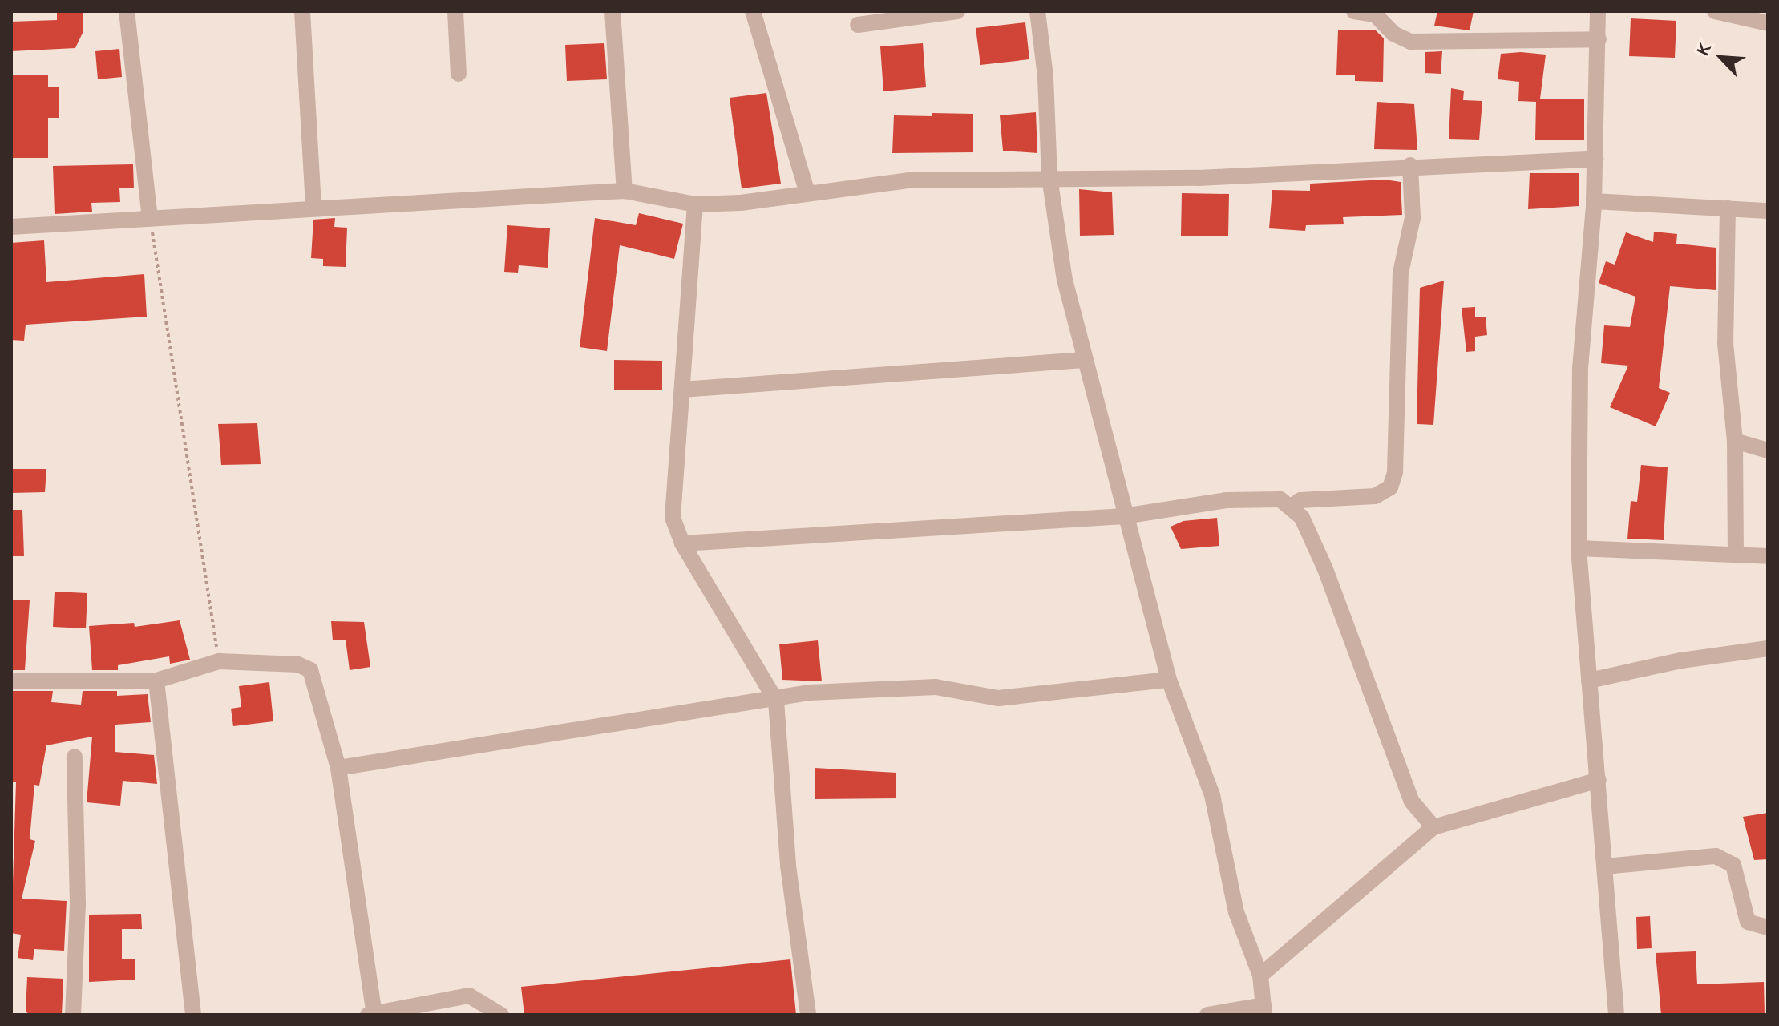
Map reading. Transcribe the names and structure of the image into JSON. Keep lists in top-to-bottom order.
{
  "north": "top left"
}
